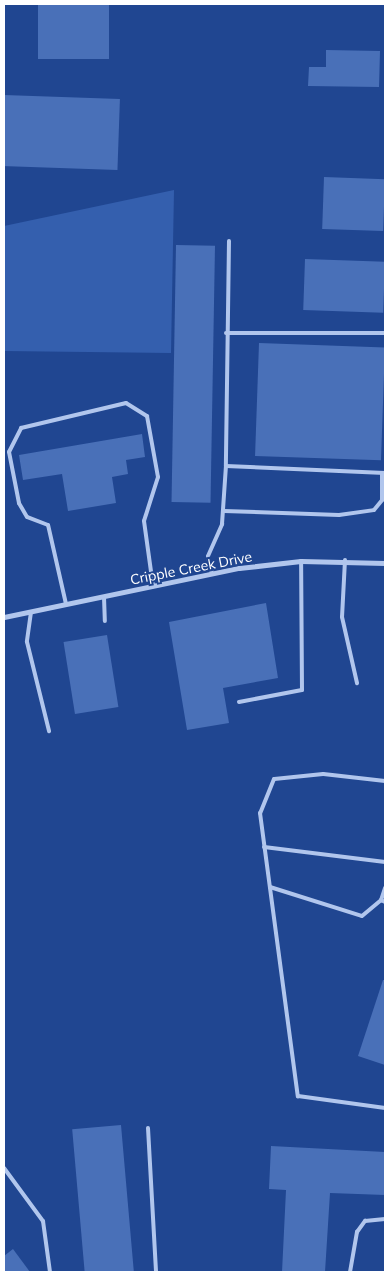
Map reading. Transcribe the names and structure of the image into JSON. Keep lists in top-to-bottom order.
{
  "streets": {
    "street": ["Cripple Creek Drive"]
  }
}
